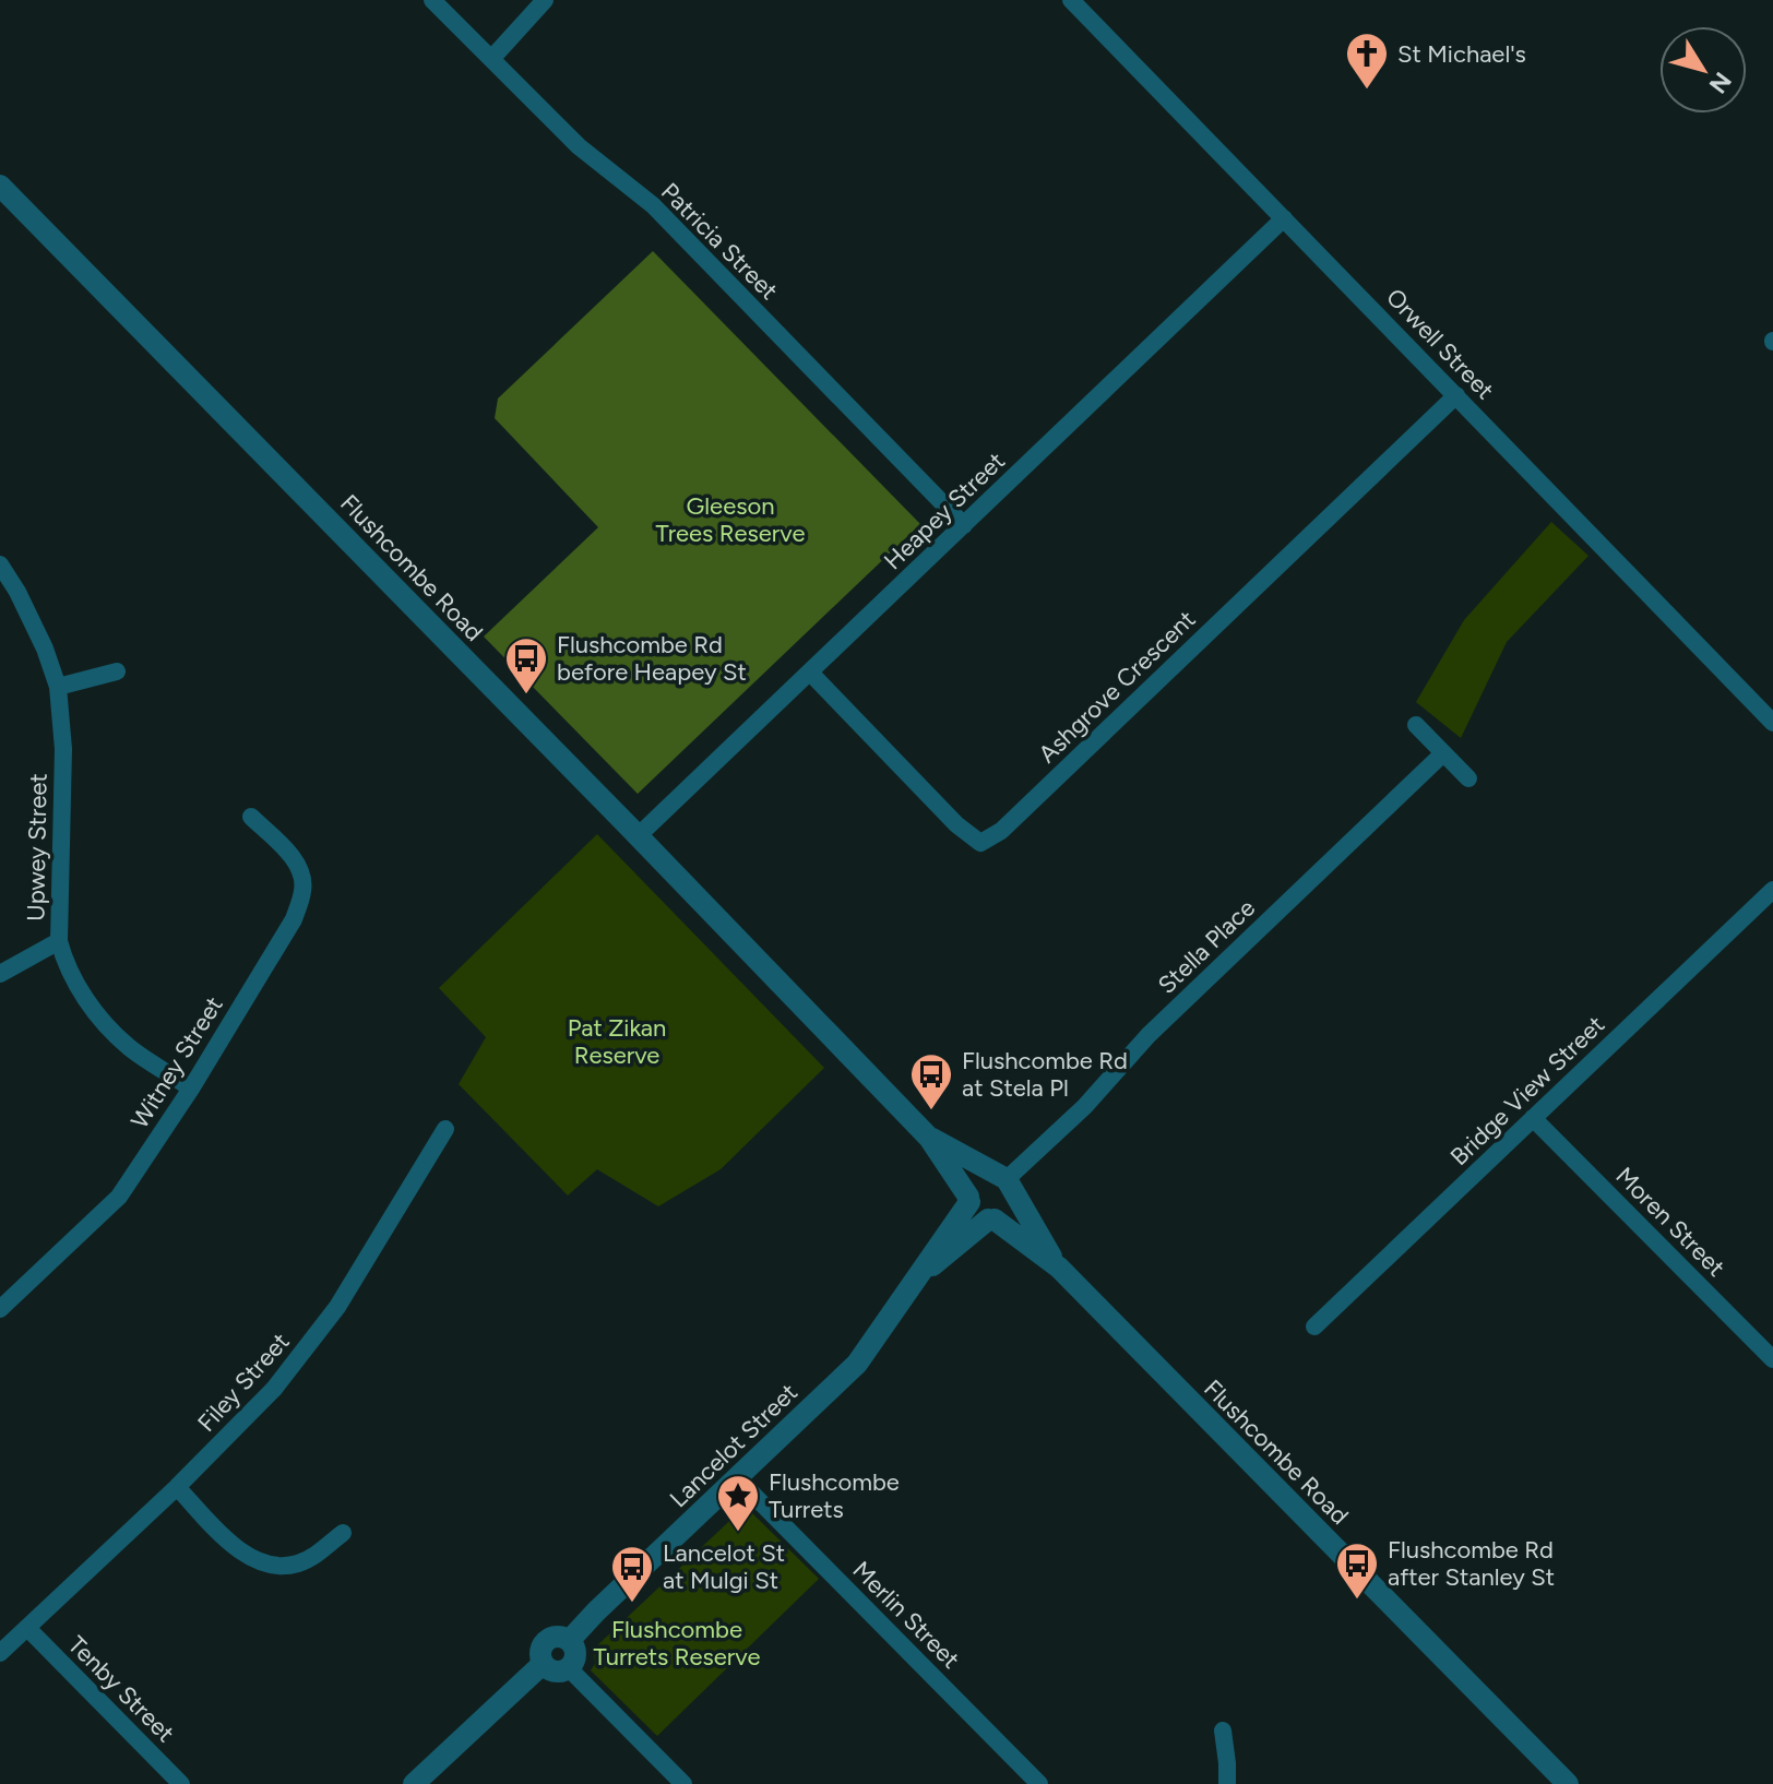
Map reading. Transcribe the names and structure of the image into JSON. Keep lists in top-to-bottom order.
{
  "streets": {
    "street": [
      "Patricia Street",
      "Orwell Street",
      "Heapey Street",
      "Flushcombe Road",
      "Ashgrove Crescent",
      "Upwey Street",
      "Stella Place",
      "Witney Street",
      "Bridge View Street",
      "Moren Street",
      "Filey Street",
      "Lancelot Street",
      "Merlin Street",
      "Tenby Street"
    ]
  },
  "crossings": [
    ["Patricia Street", "Heapey Street"],
    ["Orwell Street", "Heapey Street"],
    ["Orwell Street", "Ashgrove Crescent"],
    ["Heapey Street", "Flushcombe Road"],
    ["Heapey Street", "Ashgrove Crescent"],
    ["Flushcombe Road", "Stella Place"],
    ["Flushcombe Road", "Lancelot Street"],
    ["Upwey Street", "Witney Street"],
    ["Stella Place", "Lancelot Street"],
    ["Bridge View Street", "Moren Street"],
    ["Filey Street", "Tenby Street"],
    ["Lancelot Street", "Merlin Street"]
  ],
  "parks": ["Gleeson Trees Reserve", "Pat Zikan Reserve", "Flushcombe Turrets Reserve"],
  "places": {
    "church": ["St Michael's"],
    "bus stop": [
      "Flushcombe Rd before Heapey St",
      "Flushcombe Rd at Stela Pl",
      "Flushcombe Rd after Stanley St",
      "Lancelot St at Mulgi St"
    ],
    "place": ["Flushcombe Turrets"]
  },
  "north": "bottom right"
}
